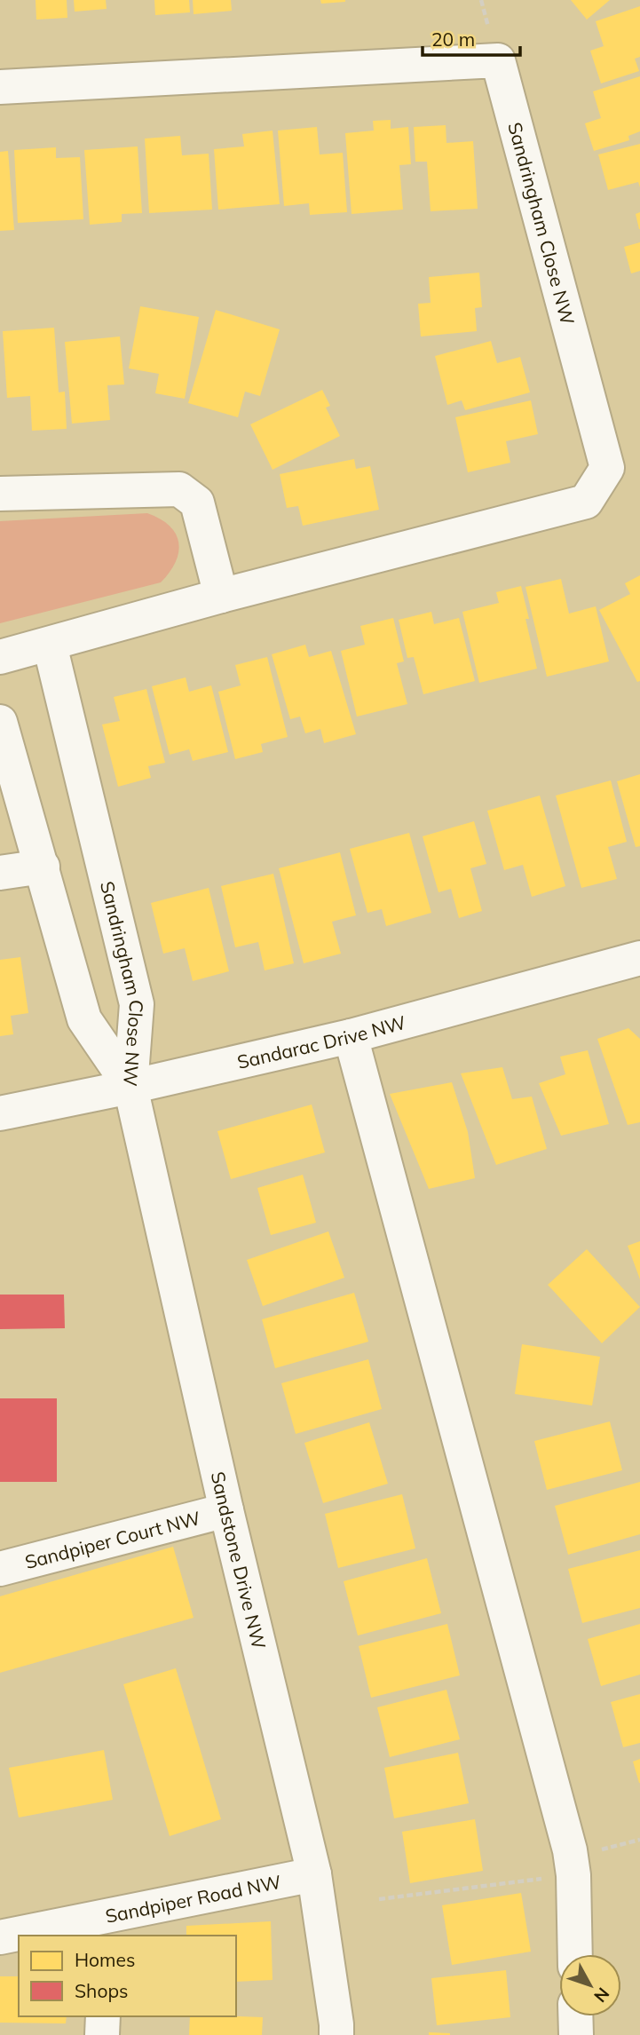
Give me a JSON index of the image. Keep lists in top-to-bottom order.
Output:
{
  "streets": {
    "street": [
      "Sandringham Close NW",
      "Sandarac Drive NW",
      "Sandpiper Court NW",
      "Sandstone Drive NW",
      "Sandpiper Road NW"
    ]
  },
  "crossings": [
    ["Sandringham Close NW", "Sandarac Drive NW"],
    ["Sandringham Close NW", "Sandstone Drive NW"],
    ["Sandarac Drive NW", "Sandstone Drive NW"],
    ["Sandpiper Court NW", "Sandstone Drive NW"],
    ["Sandstone Drive NW", "Sandpiper Road NW"]
  ],
  "legend": ["Homes", "Shops"],
  "scale_bar": "20 m",
  "north": "bottom right"
}
